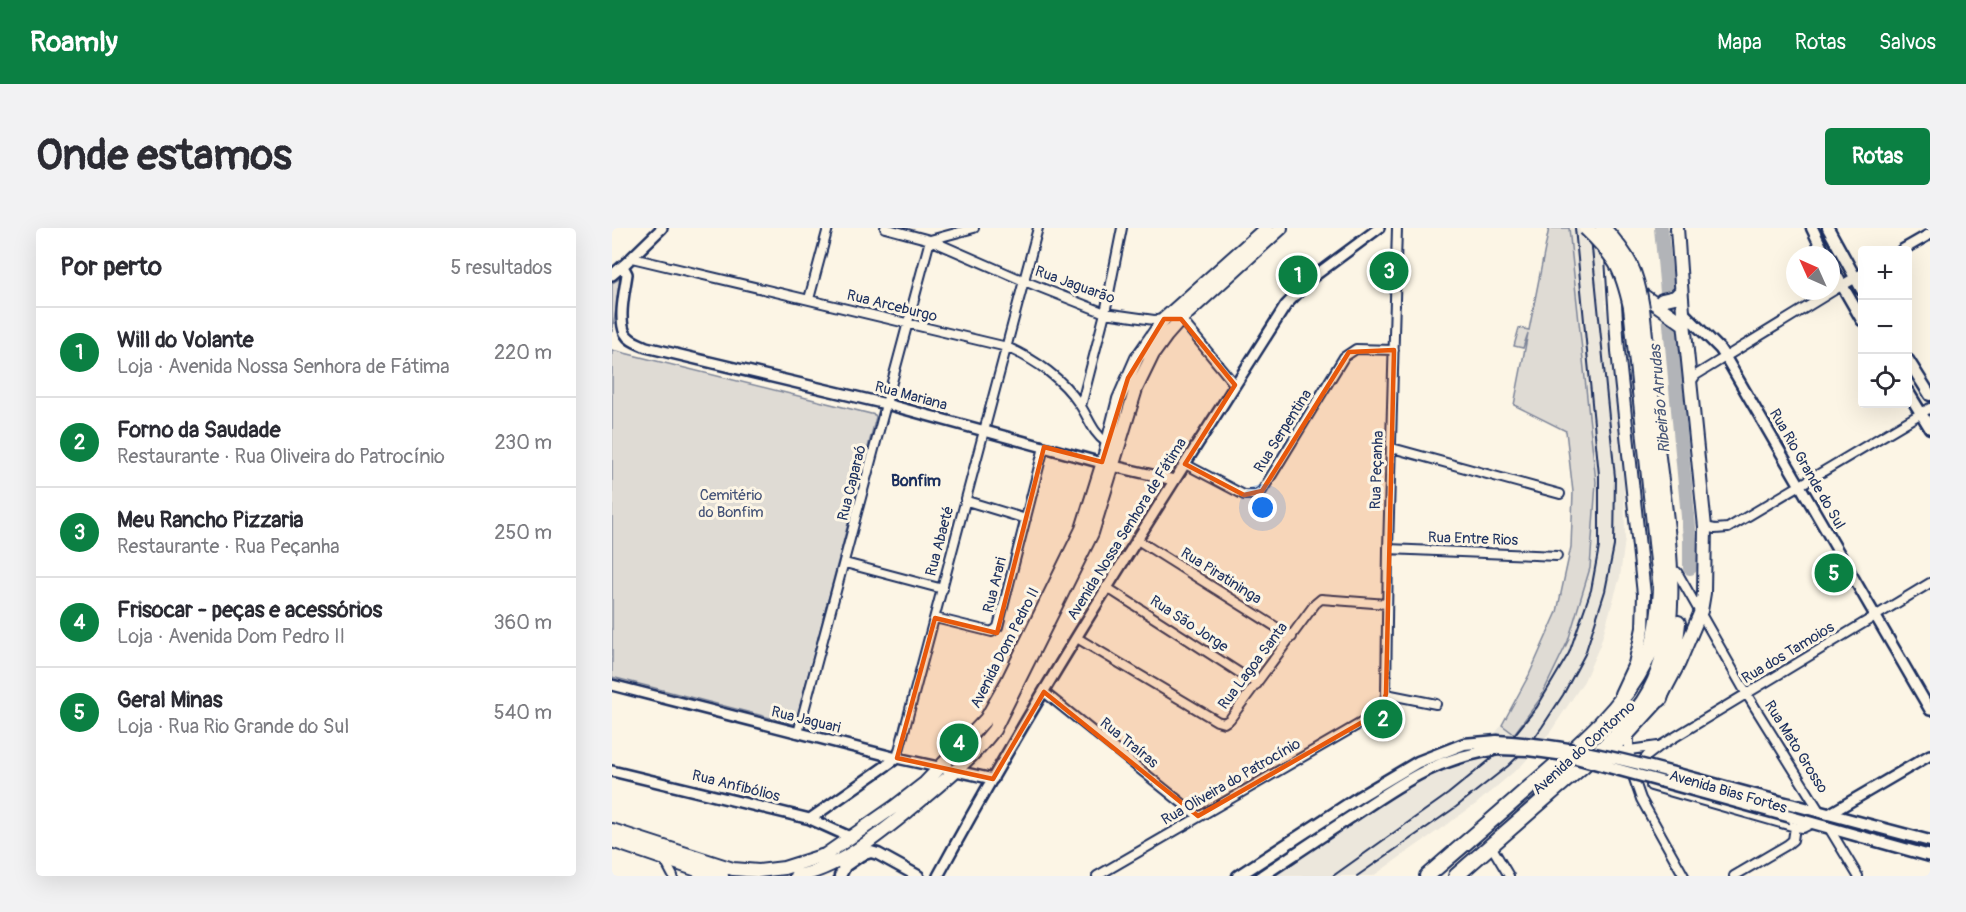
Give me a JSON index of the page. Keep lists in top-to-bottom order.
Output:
{
  "streets": {
    "highway": ["Avenida do Contorno"],
    "main road": ["Avenida Dom Pedro II", "Avenida Bias Fortes"],
    "street": [
      "Rua Jaguarão",
      "Rua Arceburgo",
      "Rua Mariana",
      "Rua Serpentina",
      "Rua Rio Grande do Sul",
      "Rua Peçanha",
      "Rua Caparaó",
      "Avenida Nossa Senhora de Fátima",
      "Rua Entre Rios",
      "Rua Abaeté",
      "Rua Piratininga",
      "Rua Arari",
      "Rua São Jorge",
      "Rua dos Tamoios",
      "Rua Lagoa Santa",
      "Rua Jaguari",
      "Rua Traíras",
      "Rua Mato Grosso",
      "Rua Oliveira do Patrocínio",
      "Rua Anfibólios"
    ]
  },
  "crossings": [
    ["Rua Jaguarão", "Rua Caparaó"],
    ["Rua Jaguarão", "Rua Abaeté"],
    ["Rua Jaguarão", "Avenida Dom Pedro II"],
    ["Rua Arceburgo", "Rua Caparaó"],
    ["Rua Arceburgo", "Rua Abaeté"],
    ["Rua Arceburgo", "Avenida Dom Pedro II"],
    ["Rua Mariana", "Rua Caparaó"],
    ["Rua Mariana", "Avenida Nossa Senhora de Fátima"],
    ["Rua Mariana", "Rua Abaeté"],
    ["Rua Mariana", "Rua Arari"],
    ["Rua Mariana", "Avenida Dom Pedro II"],
    ["Rua Serpentina", "Rua Peçanha"],
    ["Rua Serpentina", "Avenida Nossa Senhora de Fátima"],
    ["Rua Rio Grande do Sul", "Rua dos Tamoios"],
    ["Rua Rio Grande do Sul", "Avenida do Contorno"],
    ["Rua Peçanha", "Rua Entre Rios"],
    ["Rua Peçanha", "Rua Lagoa Santa"],
    ["Rua Peçanha", "Rua Oliveira do Patrocínio"],
    ["Rua Caparaó", "Rua Jaguari"],
    ["Avenida Nossa Senhora de Fátima", "Rua Piratininga"],
    ["Avenida Nossa Senhora de Fátima", "Rua São Jorge"],
    ["Avenida Nossa Senhora de Fátima", "Rua Lagoa Santa"],
    ["Avenida Nossa Senhora de Fátima", "Rua Jaguari"],
    ["Avenida Nossa Senhora de Fátima", "Rua Traíras"],
    ["Rua Abaeté", "Rua Arari"],
    ["Rua Abaeté", "Rua Jaguari"],
    ["Rua Piratininga", "Rua Lagoa Santa"],
    ["Rua São Jorge", "Rua Lagoa Santa"],
    ["Avenida Dom Pedro II", "Rua Jaguari"],
    ["Avenida Dom Pedro II", "Rua Anfibólios"],
    ["Rua dos Tamoios", "Rua Mato Grosso"],
    ["Rua dos Tamoios", "Avenida do Contorno"],
    ["Rua Traíras", "Rua Oliveira do Patrocínio"],
    ["Rua Mato Grosso", "Avenida do Contorno"],
    ["Rua Mato Grosso", "Avenida Bias Fortes"]
  ],
  "districts": ["Bonfim"],
  "water": ["Ribeirão Arrudas"],
  "parks": ["Cemitério do Bonfim"],
  "north": "top left",
  "page": {
    "header": "Roamly",
    "nav": ["Mapa", "Rotas", "Salvos"],
    "buttons": "Rotas",
    "title": "Onde estamos",
    "heading": ["Por perto", "5 resultados"],
    "map_buttons": ["+", "−"],
    "pins": [
      "3",
      "1",
      "5",
      "2",
      "4"
    ],
    "list": [
      {
        "mark": "1",
        "name": "Will do Volante",
        "note": "Loja · Avenida Nossa Senhora de Fátima",
        "value": "220 m"
      },
      {
        "mark": "2",
        "name": "Forno da Saudade",
        "note": "Restaurante · Rua Oliveira do Patrocínio",
        "value": "230 m"
      },
      {
        "mark": "3",
        "name": "Meu Rancho Pizzaria",
        "note": "Restaurante · Rua Peçanha",
        "value": "250 m"
      },
      {
        "mark": "4",
        "name": "Frisocar - peças e acessórios",
        "note": "Loja · Avenida Dom Pedro II",
        "value": "360 m"
      },
      {
        "mark": "5",
        "name": "Geral Minas",
        "note": "Loja · Rua Rio Grande do Sul",
        "value": "540 m"
      }
    ]
  }
}
